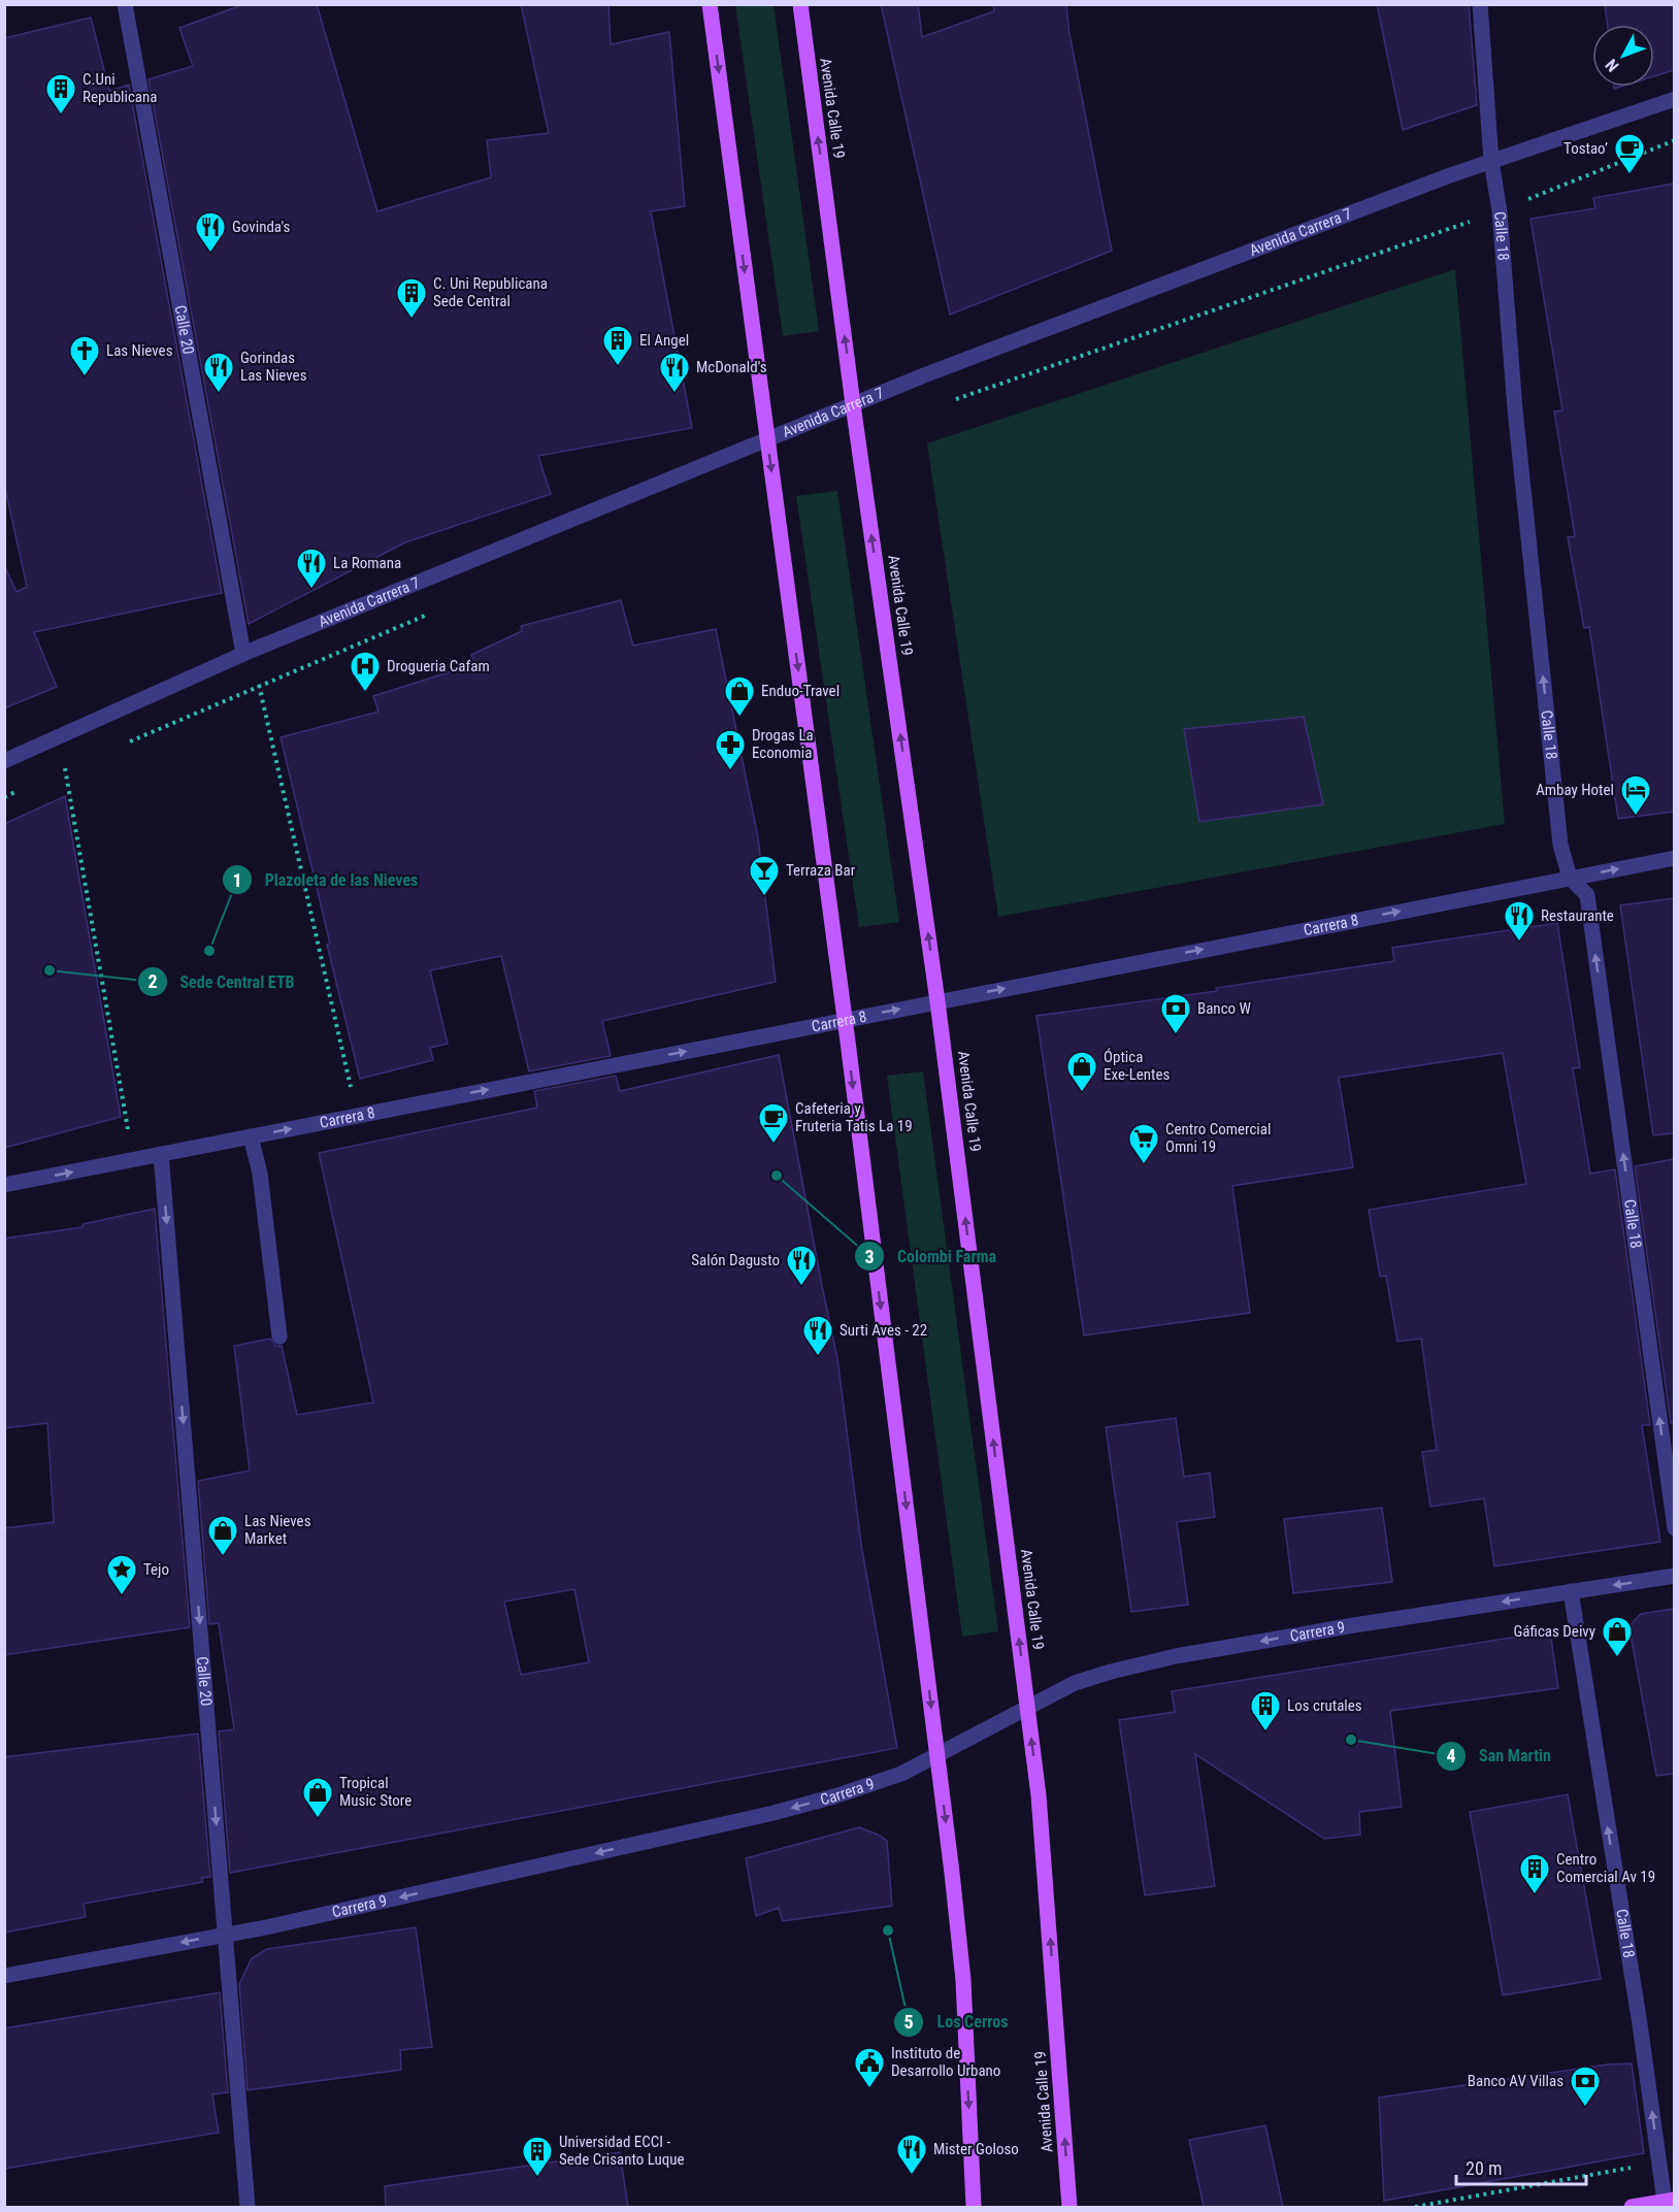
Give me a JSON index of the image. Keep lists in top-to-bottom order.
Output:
{
  "streets": {
    "main road": ["Avenida Calle 19"],
    "street": [
      "Avenida Carrera 7",
      "Calle 18",
      "Calle 20",
      "Carrera 8",
      "Carrera 9"
    ]
  },
  "crossings": [
    ["Avenida Calle 19", "Avenida Carrera 7"],
    ["Avenida Calle 19", "Carrera 8"],
    ["Avenida Calle 19", "Carrera 9"],
    ["Avenida Carrera 7", "Calle 18"],
    ["Avenida Carrera 7", "Calle 20"],
    ["Calle 18", "Carrera 8"],
    ["Calle 18", "Carrera 9"],
    ["Calle 20", "Carrera 8"],
    ["Calle 20", "Carrera 9"]
  ],
  "one_way": [
    "Calle 18",
    "Calle 20",
    "Carrera 8",
    "Carrera 9"
  ],
  "places": {
    "building": [
      "C.Uni Republicana",
      "C. Uni Republicana Sede Central",
      "El Angel",
      "Los crutales",
      "Centro Comercial Av 19",
      "Universidad ECCI - Sede Crisanto Luque"
    ],
    "cafe": ["Tostao’", "Cafeteria y Fruteria Tatis La 19"],
    "restaurant": [
      "Govinda's",
      "Gorindas Las Nieves",
      "McDonald's",
      "La Romana",
      "Restaurante",
      "Salón Dagusto",
      "Surti Aves - 22",
      "Mister Goloso"
    ],
    "church": ["Las Nieves"],
    "hospital": ["Drogueria Cafam"],
    "shop": [
      "Enduo-Travel",
      "Óptica Exe-Lentes",
      "Las Nieves Market",
      "Gáficas Deivy",
      "Tropical Music Store"
    ],
    "pharmacy": ["Drogas La Economia"],
    "hotel": ["Ambay Hotel"],
    "bar": ["Terraza Bar"],
    "other": [
      "Plazoleta de las Nieves",
      "Sede Central ETB",
      "Colombi Farma",
      "San Martin",
      "Los Cerros"
    ],
    "bank": ["Banco W", "Banco AV Villas"],
    "supermarket": ["Centro Comercial Omni 19"],
    "place": ["Tejo"],
    "public building": ["Instituto de Desarrollo Urbano"]
  },
  "scale_bar": "20 m",
  "north": "bottom left"
}
